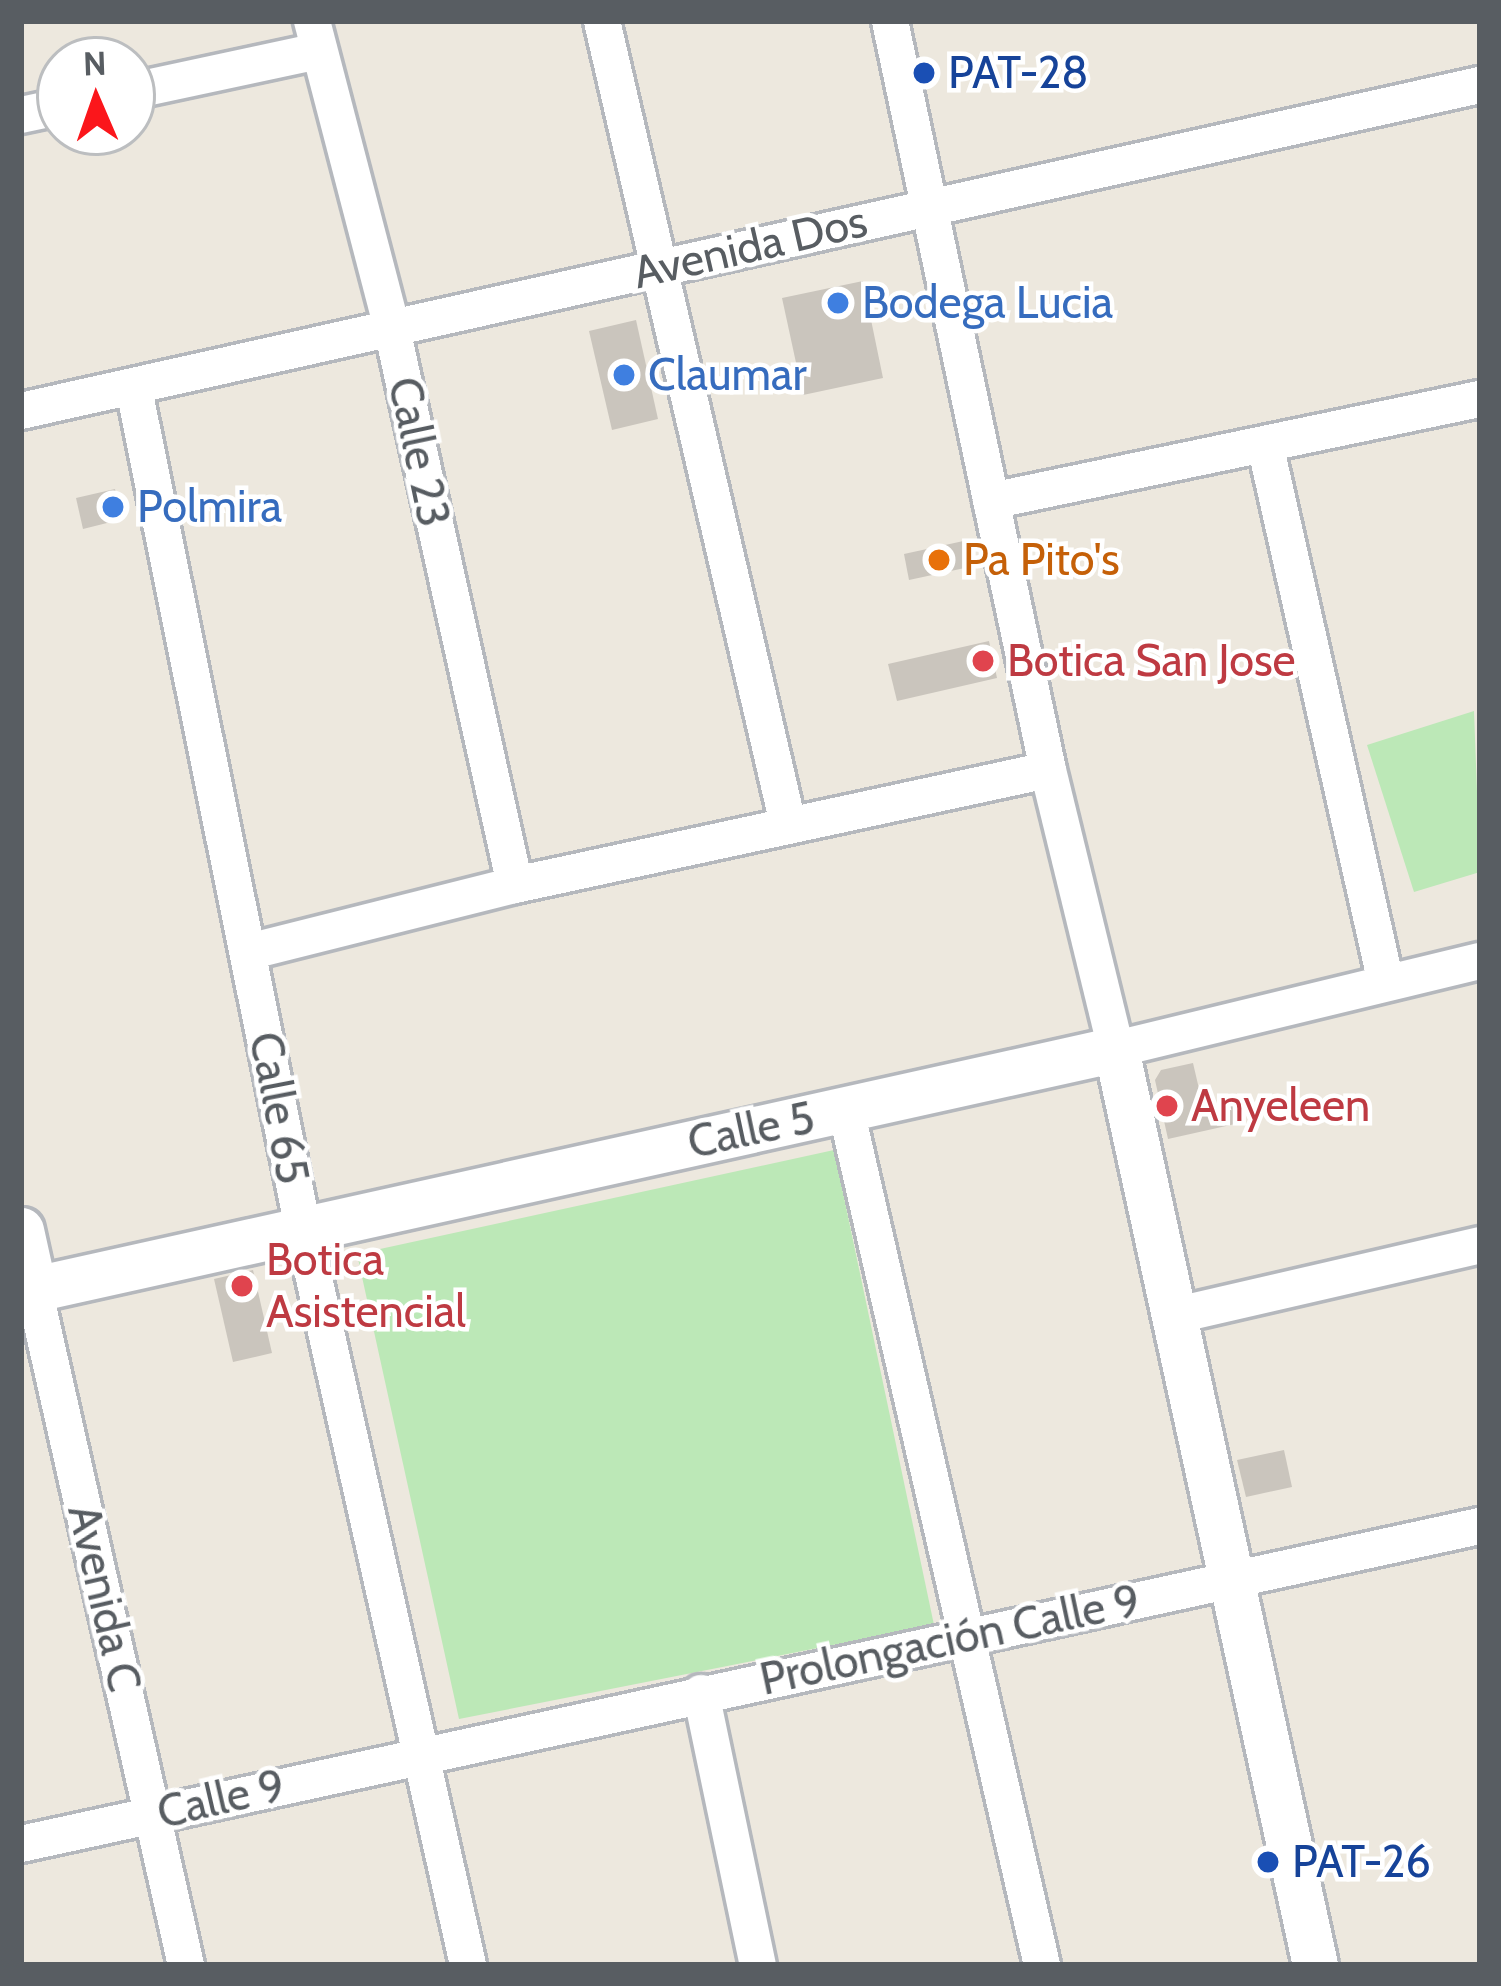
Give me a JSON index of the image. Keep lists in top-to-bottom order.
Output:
{
  "streets": {
    "street": [
      "Avenida Dos",
      "Calle 23",
      "Calle 65",
      "Calle 5",
      "Avenida C",
      "Prolongación Calle 9",
      "Calle 9"
    ]
  },
  "crossings": [
    ["Avenida Dos", "Calle 23"],
    ["Avenida Dos", "Calle 65"],
    ["Calle 65", "Calle 5"],
    ["Calle 65", "Prolongación Calle 9"],
    ["Calle 65", "Calle 9"],
    ["Calle 5", "Avenida C"],
    ["Avenida C", "Calle 9"],
    ["Prolongación Calle 9", "Calle 9"]
  ],
  "places": [
    "PAT-28",
    "Bodega Lucia",
    "Claumar",
    "Polmira",
    "Pa Pito's",
    "Botica San Jose",
    "Anyeleen",
    "Botica Asistencial",
    "PAT-26"
  ],
  "north": "top"
}
